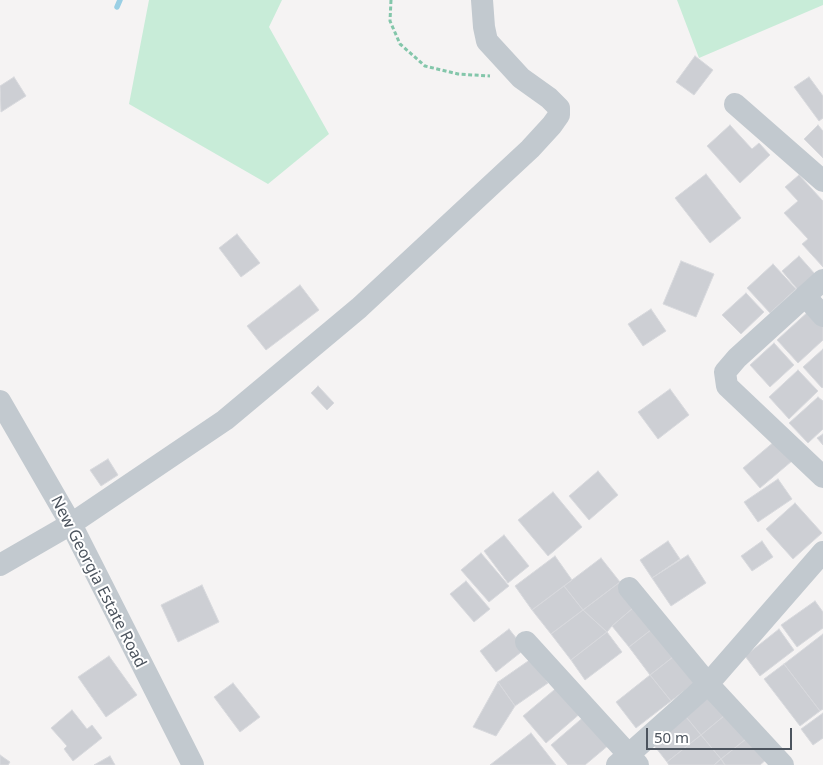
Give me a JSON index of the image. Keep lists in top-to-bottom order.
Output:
{
  "streets": {
    "street": ["New Georgia Estate Road"]
  },
  "scale_bar": "50 m"
}
